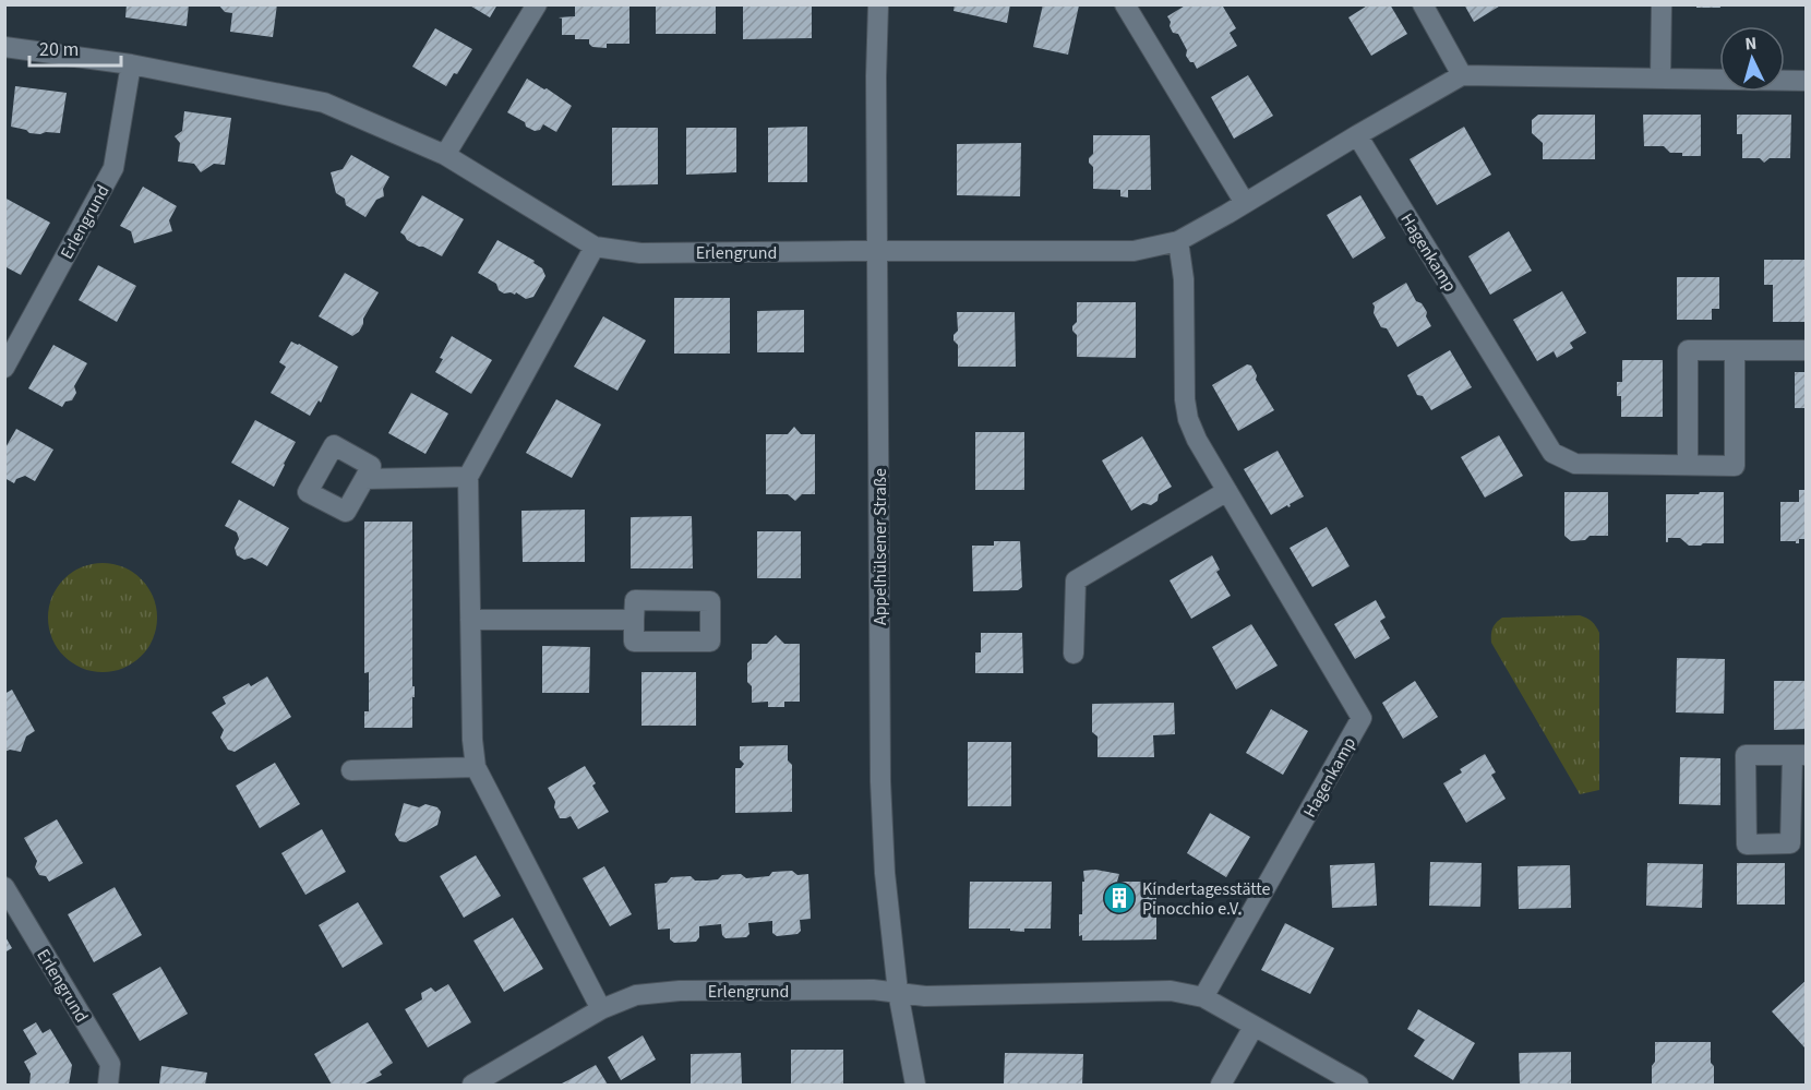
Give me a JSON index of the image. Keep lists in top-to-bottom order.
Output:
{
  "streets": {
    "street": ["Erlengrund", "Hagenkamp", "Appelhülsener Straße"]
  },
  "crossings": [
    ["Erlengrund", "Appelhülsener Straße"]
  ],
  "places": {
    "building": ["Kindertagesstätte Pinocchio e.V."]
  },
  "scale_bar": "20 m",
  "north": "top"
}
